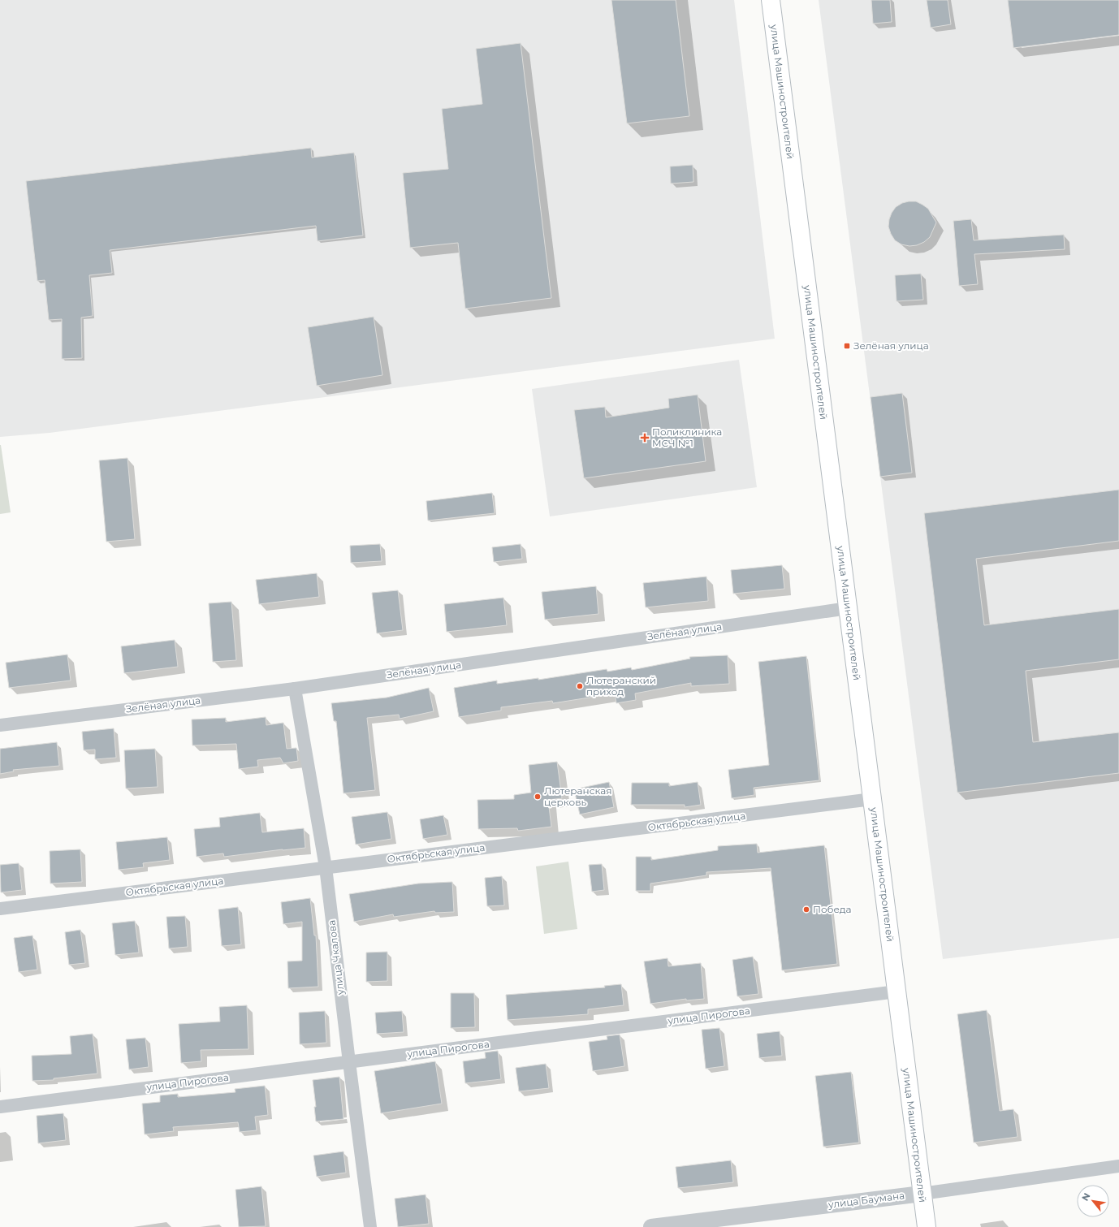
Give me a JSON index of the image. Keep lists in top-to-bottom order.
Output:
{
  "streets": {
    "main road": ["улица Машиностроителей"],
    "street": [
      "Зелёная улица",
      "Октябрьская улица",
      "улица Чкалова",
      "улица Пирогова",
      "улица Баумана"
    ]
  },
  "crossings": [
    ["улица Машиностроителей", "Зелёная улица"],
    ["улица Машиностроителей", "Октябрьская улица"],
    ["улица Машиностроителей", "улица Пирогова"],
    ["улица Машиностроителей", "улица Баумана"],
    ["Зелёная улица", "улица Чкалова"],
    ["Октябрьская улица", "улица Чкалова"],
    ["улица Чкалова", "улица Пирогова"]
  ],
  "places": {
    "transit": ["Зелёная улица"],
    "health": ["Поликлиника МСЧ №1"],
    "other": ["Лютеранский приход", "Лютеранская церковь", "Победа"]
  },
  "north": "top left"
}
